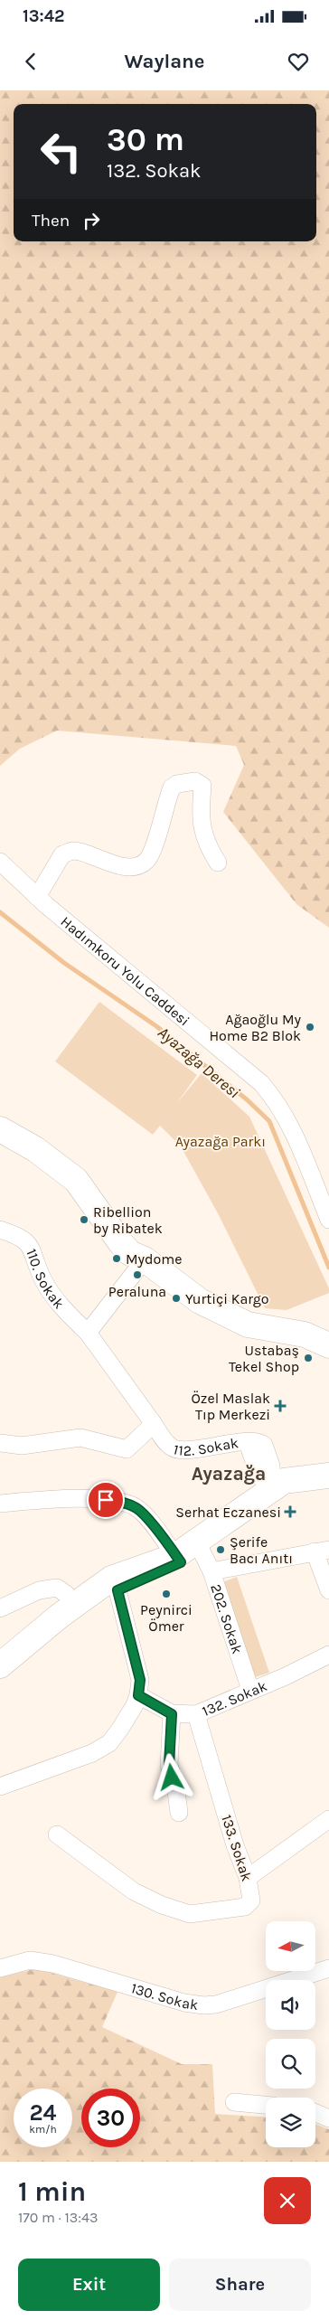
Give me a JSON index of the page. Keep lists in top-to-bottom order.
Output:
{
  "streets": {
    "street": [
      "Hadımkoru Yolu Caddesi",
      "110. Sokak",
      "112. Sokak",
      "202. Sokak",
      "132. Sokak",
      "133. Sokak",
      "130. Sokak"
    ]
  },
  "crossings": [
    ["110. Sokak", "112. Sokak"],
    ["202. Sokak", "132. Sokak"],
    ["132. Sokak", "133. Sokak"]
  ],
  "districts": ["Ayazağa"],
  "water": ["Ayazağa Deresi"],
  "parks": ["Ayazağa Parkı"],
  "places": {
    "other": [
      "Ağaoğlu My Home B2 Blok",
      "Ribellion by Ribatek",
      "Mydome",
      "Peraluna",
      "Yurtiçi Kargo",
      "Ustabaş Tekel Shop",
      "Şerife Bacı Anıtı",
      "Peynirci Ömer"
    ],
    "health": ["Özel Maslak Tıp Merkezi", "Serhat Eczanesi"]
  },
  "north": "left",
  "page": {
    "status": "13:42",
    "header": "Waylane",
    "turn": ["30 m", "132. Sokak"],
    "then": "Then",
    "speed": "24 km/h",
    "limit": "30",
    "heading": ["1 min", "170 m · 13:43"],
    "buttons": ["Exit", "Share"]
  }
}
